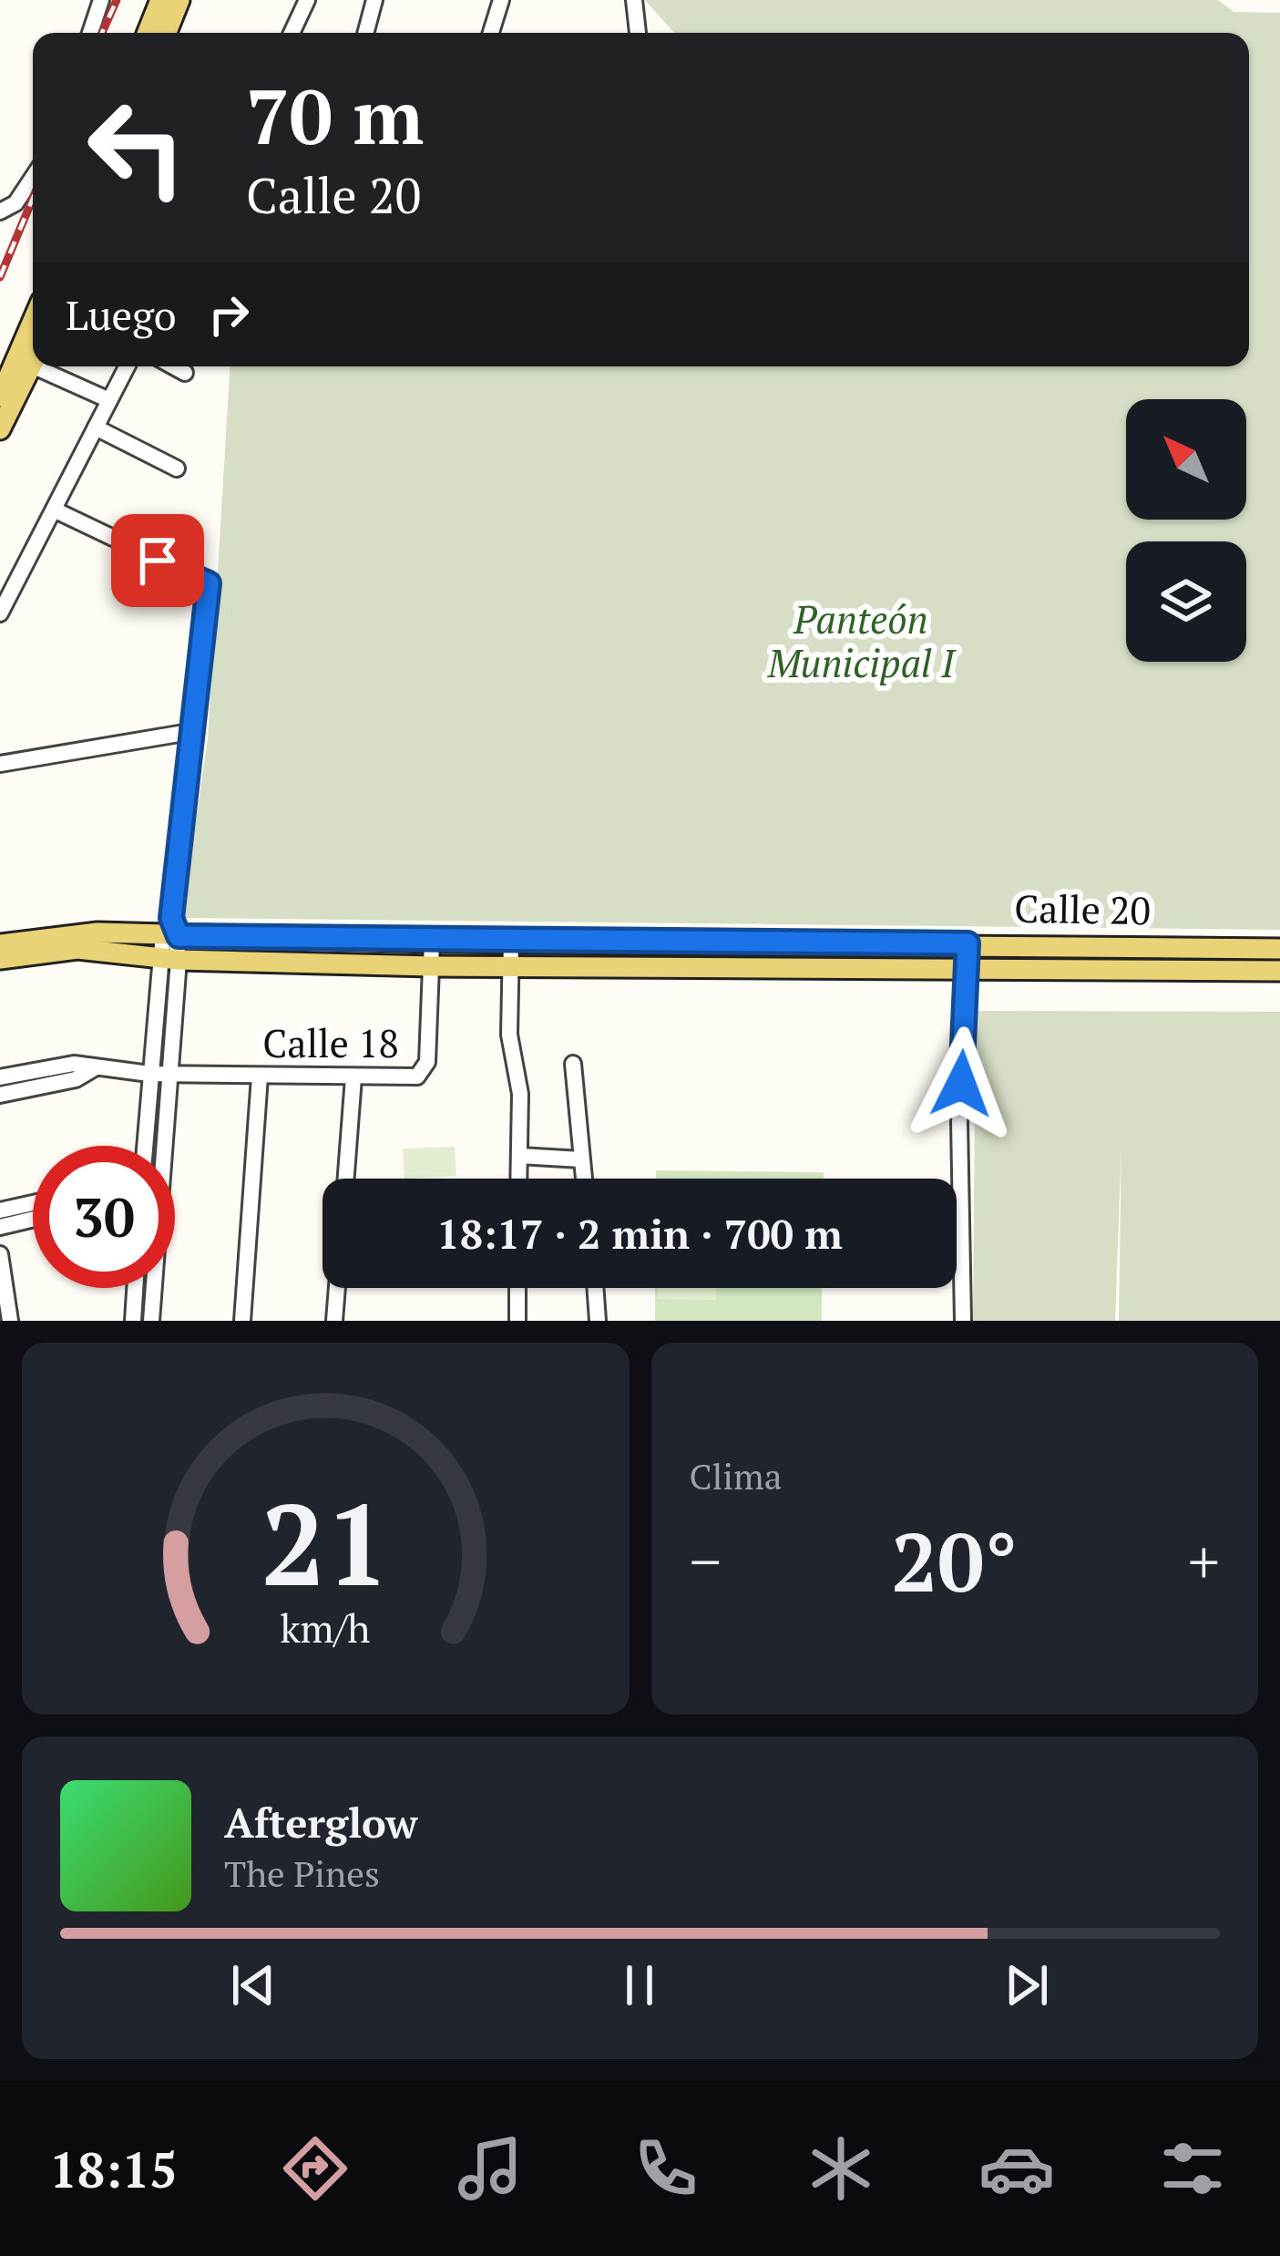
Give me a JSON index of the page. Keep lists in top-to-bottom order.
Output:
{
  "streets": {
    "main road": ["Calle 20"],
    "street": ["Calle 18"]
  },
  "crossings": [
    ["Calle 20", "Calle 18"]
  ],
  "parks": ["Panteón Municipal I"],
  "north": "top left",
  "page": {
    "turn": ["70 m", "Calle 20"],
    "then": "Luego",
    "limit": "30",
    "trip": "18:17 · 2 min · 700 m",
    "tile": "Clima",
    "heat": ["−", "20°", "+"],
    "song": ["Afterglow", "The Pines"],
    "tabs": "18:15",
    "gauge": ["21", "km/h"]
  }
}
